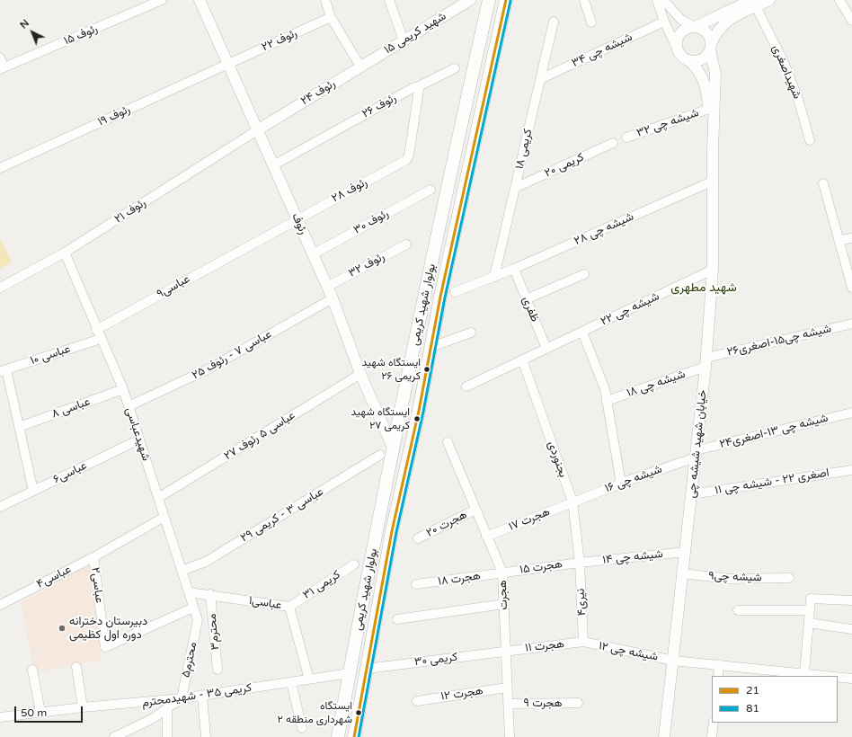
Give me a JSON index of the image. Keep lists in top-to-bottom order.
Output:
{
  "streets": {
    "main road": ["بولوار شهید کریمی"],
    "street": [
      "شهید کریمی ۱۵",
      "رئوف ۱۵",
      "رئوف ۲۲",
      "شیشه چی ۳۴",
      "شهیداصغری",
      "رئوف ۲۴",
      "رئوف ۲۶",
      "رئوف ۱۹",
      "شیشه چی ۳۲",
      "کریمی ۱۸",
      "کریمی ۲۰",
      "رئوف ۲۸",
      "رئوف ۲۱",
      "رئوف ۳۰",
      "رئوف",
      "شیشه چی ۲۸",
      "رئوف ۳۲",
      "عباسی۹",
      "ظفری",
      "شیشه چی ۲۲",
      "شیشه چی۱۵-اصغری۲۶",
      "عباسی ۱۰",
      "عباسی ۷ - رئوف ۲۵",
      "شیشه چی ۱۸",
      "عباسی ۸",
      "شیشه چی ۱۳-اصغری۲۴",
      "شهیدعباسی",
      "عباسی ۵ رئوف ۲۷",
      "خیابان شهید شیشه چی",
      "بجنوردی",
      "عباسی۶",
      "شیشه چی ۱۶",
      "اصغری ۲۲ - شیشه چی ۱۱",
      "عباسی ۳ - کریمی ۲۹",
      "هجرت ۱۷",
      "هجرت ۲۰",
      "شیشه چی ۱۴",
      "هجرت ۱۵",
      "عباسی۴",
      "شیشه چی۹",
      "هجرت ۱۸",
      "عباسی۲",
      "کریمی ۳۱",
      "هجرت",
      "نیری۴",
      "عباسی۱",
      "محترم۳",
      "هجرت ۱۱",
      "شیشه چی ۱۲",
      "محترم۵",
      "کریمی ۳۰",
      "هجرت ۱۲",
      "کریمی ۳۵ - شهیدمحترم",
      "هجرت ۹"
    ]
  },
  "crossings": [
    ["شهید کریمی ۱۵", "رئوف ۲۴"],
    ["رئوف ۲۲", "رئوف ۱۹"],
    ["رئوف ۲۲", "رئوف"],
    ["شیشه چی ۳۴", "کریمی ۱۸"],
    ["رئوف ۲۴", "رئوف ۲۱"],
    ["رئوف ۲۴", "رئوف"],
    ["رئوف ۲۶", "رئوف ۲۸"],
    ["رئوف ۲۶", "رئوف"],
    ["رئوف ۱۹", "رئوف"],
    ["شیشه چی ۳۲", "خیابان شهید شیشه چی"],
    ["کریمی ۱۸", "کریمی ۲۰"],
    ["کریمی ۱۸", "شیشه چی ۲۸"],
    ["رئوف ۲۸", "رئوف"],
    ["رئوف ۲۸", "عباسی۹"],
    ["رئوف ۲۱", "رئوف"],
    ["رئوف ۲۱", "شهیدعباسی"],
    ["رئوف ۳۰", "رئوف"],
    ["رئوف", "رئوف ۳۲"],
    ["رئوف", "بولوار شهید کریمی"],
    ["رئوف", "عباسی ۷ - رئوف ۲۵"],
    ["رئوف", "عباسی ۵ رئوف ۲۷"],
    ["شیشه چی ۲۸", "ظفری"],
    ["شیشه چی ۲۸", "خیابان شهید شیشه چی"],
    ["عباسی۹", "شهیدعباسی"],
    ["بولوار شهید کریمی", "کریمی ۳۰"],
    ["بولوار شهید کریمی", "کریمی ۳۵ - شهیدمحترم"],
    ["ظفری", "شیشه چی ۲۲"],
    ["شیشه چی ۲۲", "خیابان شهید شیشه چی"],
    ["شیشه چی ۲۲", "بجنوردی"],
    ["شیشه چی۱۵-اصغری۲۶", "شیشه چی ۱۸"],
    ["شیشه چی۱۵-اصغری۲۶", "خیابان شهید شیشه چی"],
    ["عباسی ۱۰", "شهیدعباسی"],
    ["عباسی ۷ - رئوف ۲۵", "شهیدعباسی"],
    ["شیشه چی ۱۸", "خیابان شهید شیشه چی"],
    ["عباسی ۸", "شهیدعباسی"],
    ["شیشه چی ۱۳-اصغری۲۴", "خیابان شهید شیشه چی"],
    ["شیشه چی ۱۳-اصغری۲۴", "شیشه چی ۱۶"],
    ["شهیدعباسی", "عباسی ۵ رئوف ۲۷"],
    ["شهیدعباسی", "عباسی۶"],
    ["شهیدعباسی", "عباسی ۳ - کریمی ۲۹"],
    ["شهیدعباسی", "عباسی۴"],
    ["شهیدعباسی", "عباسی۲"],
    ["شهیدعباسی", "عباسی۱"],
    ["شهیدعباسی", "محترم۵"],
    ["خیابان شهید شیشه چی", "شیشه چی ۱۶"],
    ["خیابان شهید شیشه چی", "اصغری ۲۲ - شیشه چی ۱۱"],
    ["خیابان شهید شیشه چی", "شیشه چی ۱۴"],
    ["خیابان شهید شیشه چی", "شیشه چی۹"],
    ["خیابان شهید شیشه چی", "شیشه چی ۱۲"],
    ["بجنوردی", "شیشه چی ۱۶"],
    ["بجنوردی", "هجرت ۱۷"],
    ["بجنوردی", "شیشه چی ۱۴"],
    ["بجنوردی", "هجرت ۱۵"],
    ["بجنوردی", "نیری۴"],
    ["شیشه چی ۱۶", "هجرت ۱۷"],
    ["هجرت ۱۷", "هجرت"],
    ["هجرت ۲۰", "هجرت"],
    ["شیشه چی ۱۴", "هجرت ۱۵"],
    ["شیشه چی ۱۴", "نیری۴"],
    ["هجرت ۱۵", "هجرت ۱۸"],
    ["هجرت ۱۵", "هجرت"],
    ["هجرت ۱۵", "نیری۴"],
    ["عباسی۴", "عباسی۲"],
    ["هجرت ۱۸", "هجرت"],
    ["کریمی ۳۱", "عباسی۱"],
    ["هجرت", "هجرت ۱۱"],
    ["هجرت", "کریمی ۳۰"],
    ["هجرت", "هجرت ۱۲"],
    ["هجرت", "هجرت ۹"],
    ["نیری۴", "هجرت ۱۱"],
    ["نیری۴", "شیشه چی ۱۲"],
    ["عباسی۱", "محترم۳"],
    ["عباسی۱", "کریمی ۳۵ - شهیدمحترم"],
    ["هجرت ۱۱", "شیشه چی ۱۲"],
    ["هجرت ۱۱", "کریمی ۳۰"],
    ["محترم۵", "کریمی ۳۵ - شهیدمحترم"]
  ],
  "districts": ["شهید مطهری"],
  "places": [
    "ایستگاه شهید کریمی ۲۶",
    "ایستگاه شهید کریمی ۲۷",
    "دبیرستان دخترانه دوره اول کظیمی",
    "ایستگاه شهرداری منطقه ۲"
  ],
  "lines": ["transit line 21", "transit line 81"],
  "legend": ["21", "81"],
  "scale_bar": "50 m",
  "north": "top left"
}
